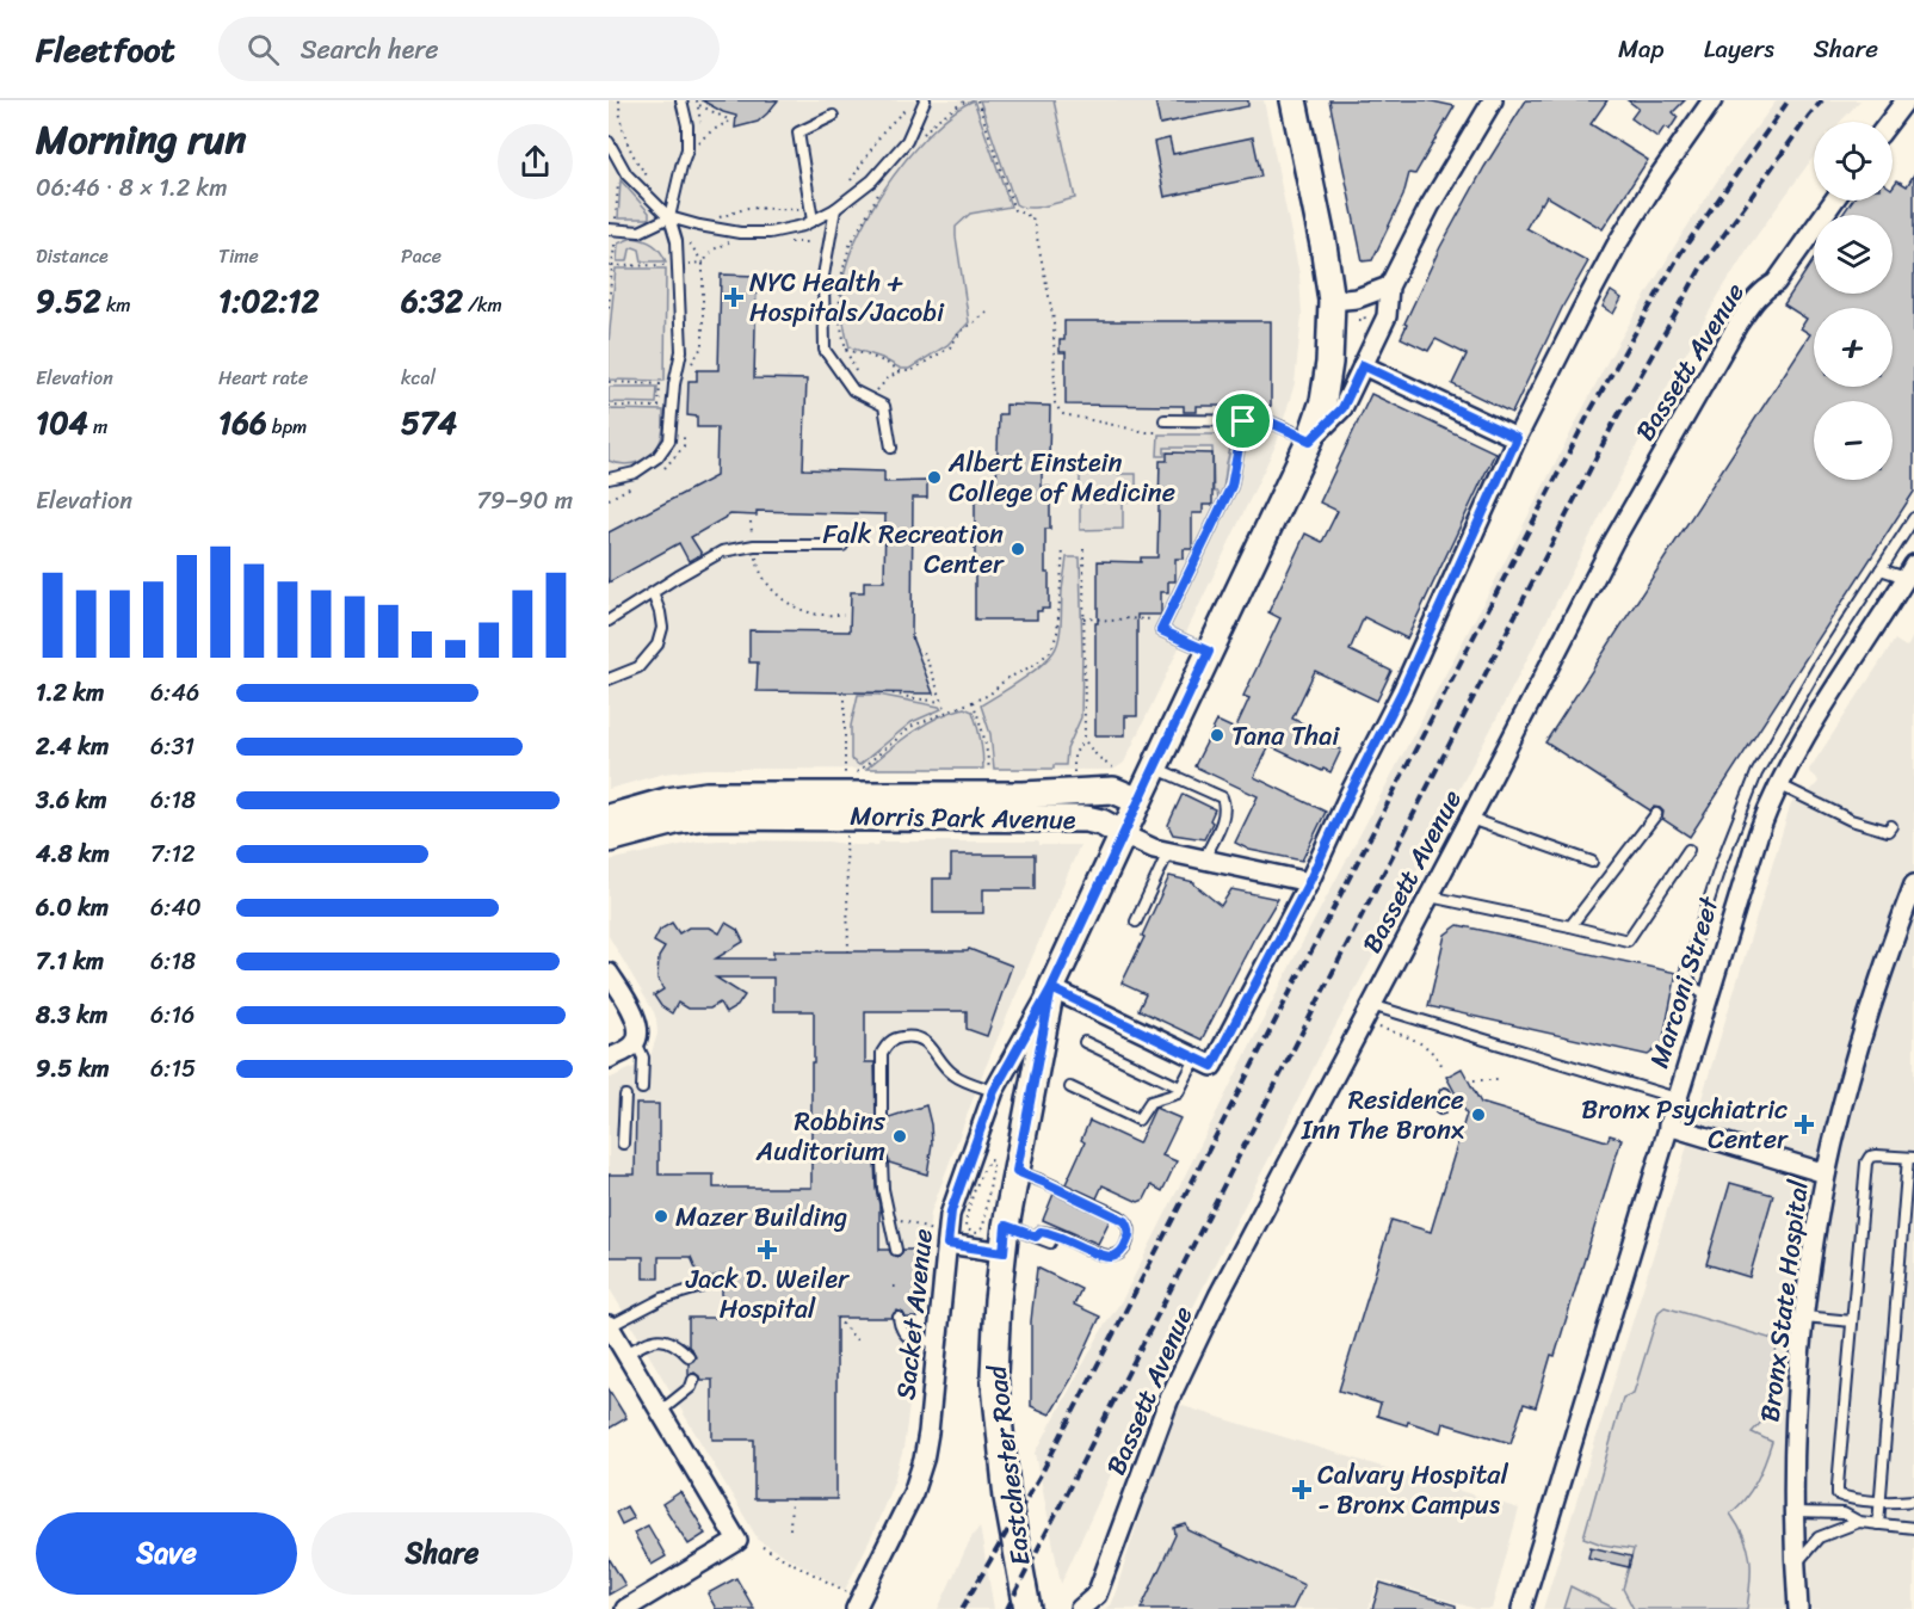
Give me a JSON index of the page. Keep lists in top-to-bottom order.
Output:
{
  "streets": {
    "main road": ["Morris Park Avenue", "Eastchester Road"],
    "street": [
      "Bassett Avenue",
      "Marconi Street",
      "Bronx State Hospital",
      "Sacket Avenue"
    ]
  },
  "crossings": [
    ["Morris Park Avenue", "Eastchester Road"],
    ["Sacket Avenue", "Eastchester Road"]
  ],
  "places": {
    "health": [
      "NYC Health + Hospitals/Jacobi",
      "Bronx Psychiatric Center",
      "Jack D. Weiler Hospital",
      "Calvary Hospital - Bronx Campus"
    ],
    "other": [
      "Albert Einstein College of Medicine",
      "Falk Recreation Center",
      "Tana Thai",
      "Residence Inn The Bronx",
      "Robbins Auditorium",
      "Mazer Building"
    ]
  },
  "page": {
    "header": "Fleetfoot",
    "search": "Search here",
    "nav": ["Map", "Layers", "Share"],
    "heading": ["Morning run", "06:46 · 8 × 1.2 km"],
    "map_buttons": ["+", "−"],
    "stats": [
      ["Distance", "9.52 km"],
      ["Time", "1:02:12"],
      ["Pace", "6:32 /km"],
      ["Elevation", "104 m"],
      ["Heart rate", "166 bpm"],
      ["kcal", "574"]
    ],
    "chart": ["Elevation", "79–90 m"],
    "list": [
      {
        "name": "1.2 km",
        "note": "6:46"
      },
      {
        "name": "2.4 km",
        "note": "6:31"
      },
      {
        "name": "3.6 km",
        "note": "6:18"
      },
      {
        "name": "4.8 km",
        "note": "7:12"
      },
      {
        "name": "6.0 km",
        "note": "6:40"
      },
      {
        "name": "7.1 km",
        "note": "6:18"
      },
      {
        "name": "8.3 km",
        "note": "6:16"
      },
      {
        "name": "9.5 km",
        "note": "6:15"
      }
    ],
    "buttons": ["Save", "Share"]
  }
}
